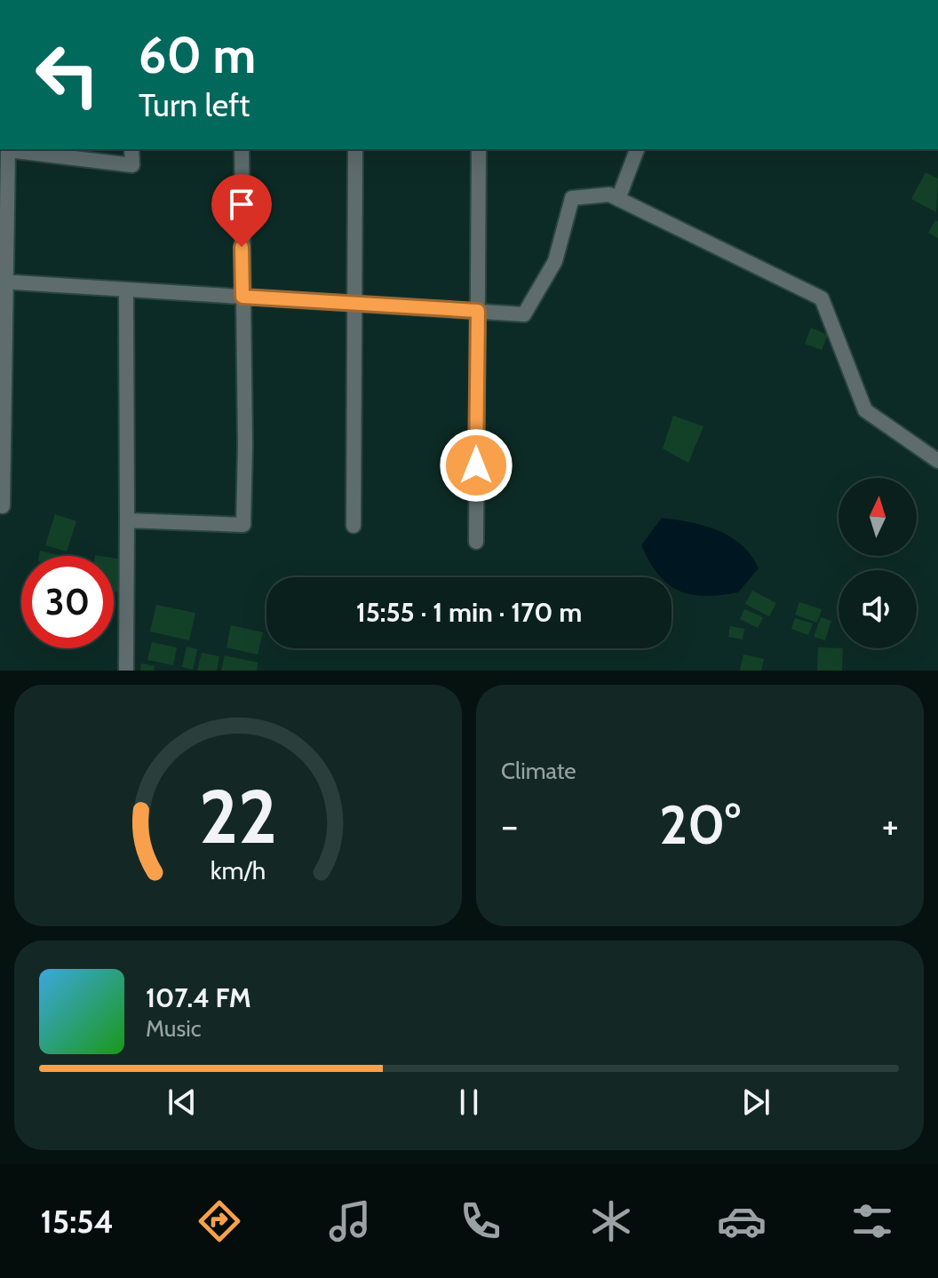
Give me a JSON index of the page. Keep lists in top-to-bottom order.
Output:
{
  "north": "top",
  "page": {
    "turn": ["60 m", "Turn left"],
    "limit": "30",
    "trip": "15:55 · 1 min · 170 m",
    "tile": "Climate",
    "heat": ["−", "20°", "+"],
    "song": ["107.4 FM", "Music"],
    "tabs": "15:54",
    "gauge": ["22", "km/h"]
  }
}
